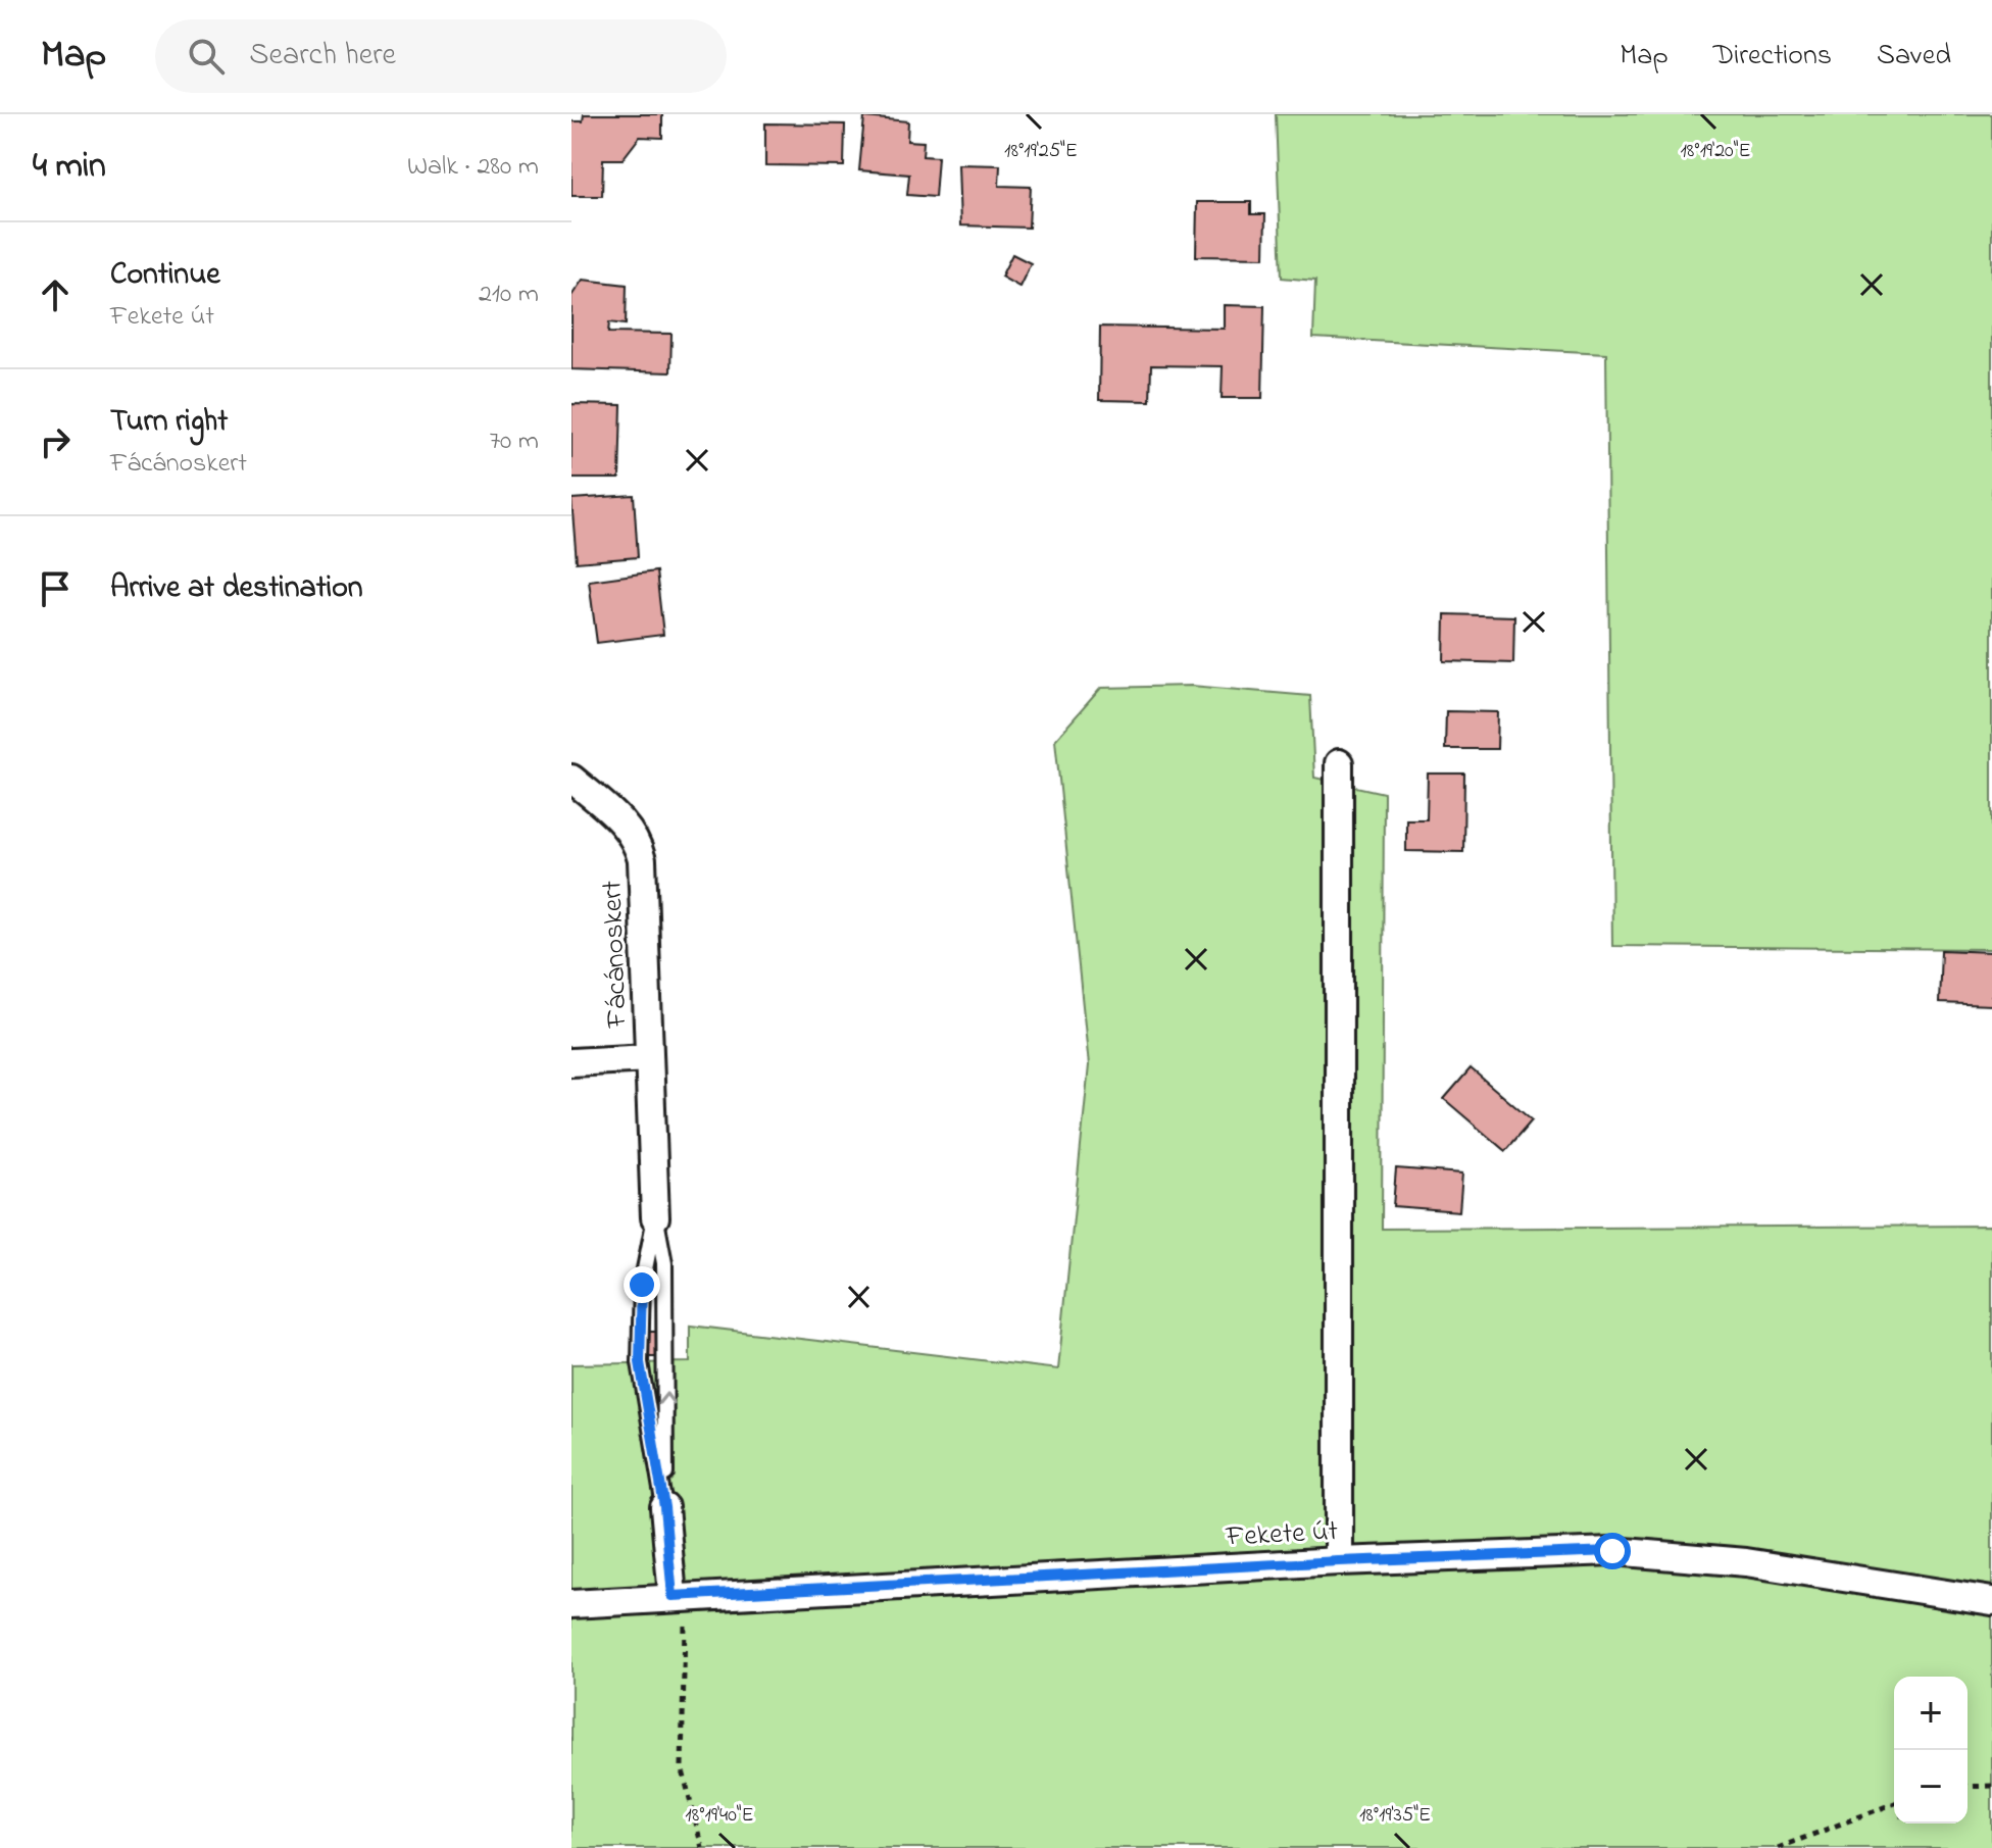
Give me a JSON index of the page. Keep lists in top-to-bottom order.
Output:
{
  "streets": {
    "street": ["Fácánoskert", "Fekete út"]
  },
  "crossings": [
    ["Fácánoskert", "Fekete út"]
  ],
  "page": {
    "header": "Map",
    "search": "Search here",
    "nav": ["Map", "Directions", "Saved"],
    "heading": ["4 min", "Walk · 280 m"],
    "list": [
      ["Continue", "Fekete út", "210 m"],
      ["Turn right", "Fácánoskert", "70 m"],
      "Arrive at destination"
    ],
    "map_buttons": ["+", "−"]
  },
  "coordinates": [
    "18°19'25\"E",
    "18°19'20\"E",
    "18°19'40\"E",
    "18°19'35\"E"
  ]
}
